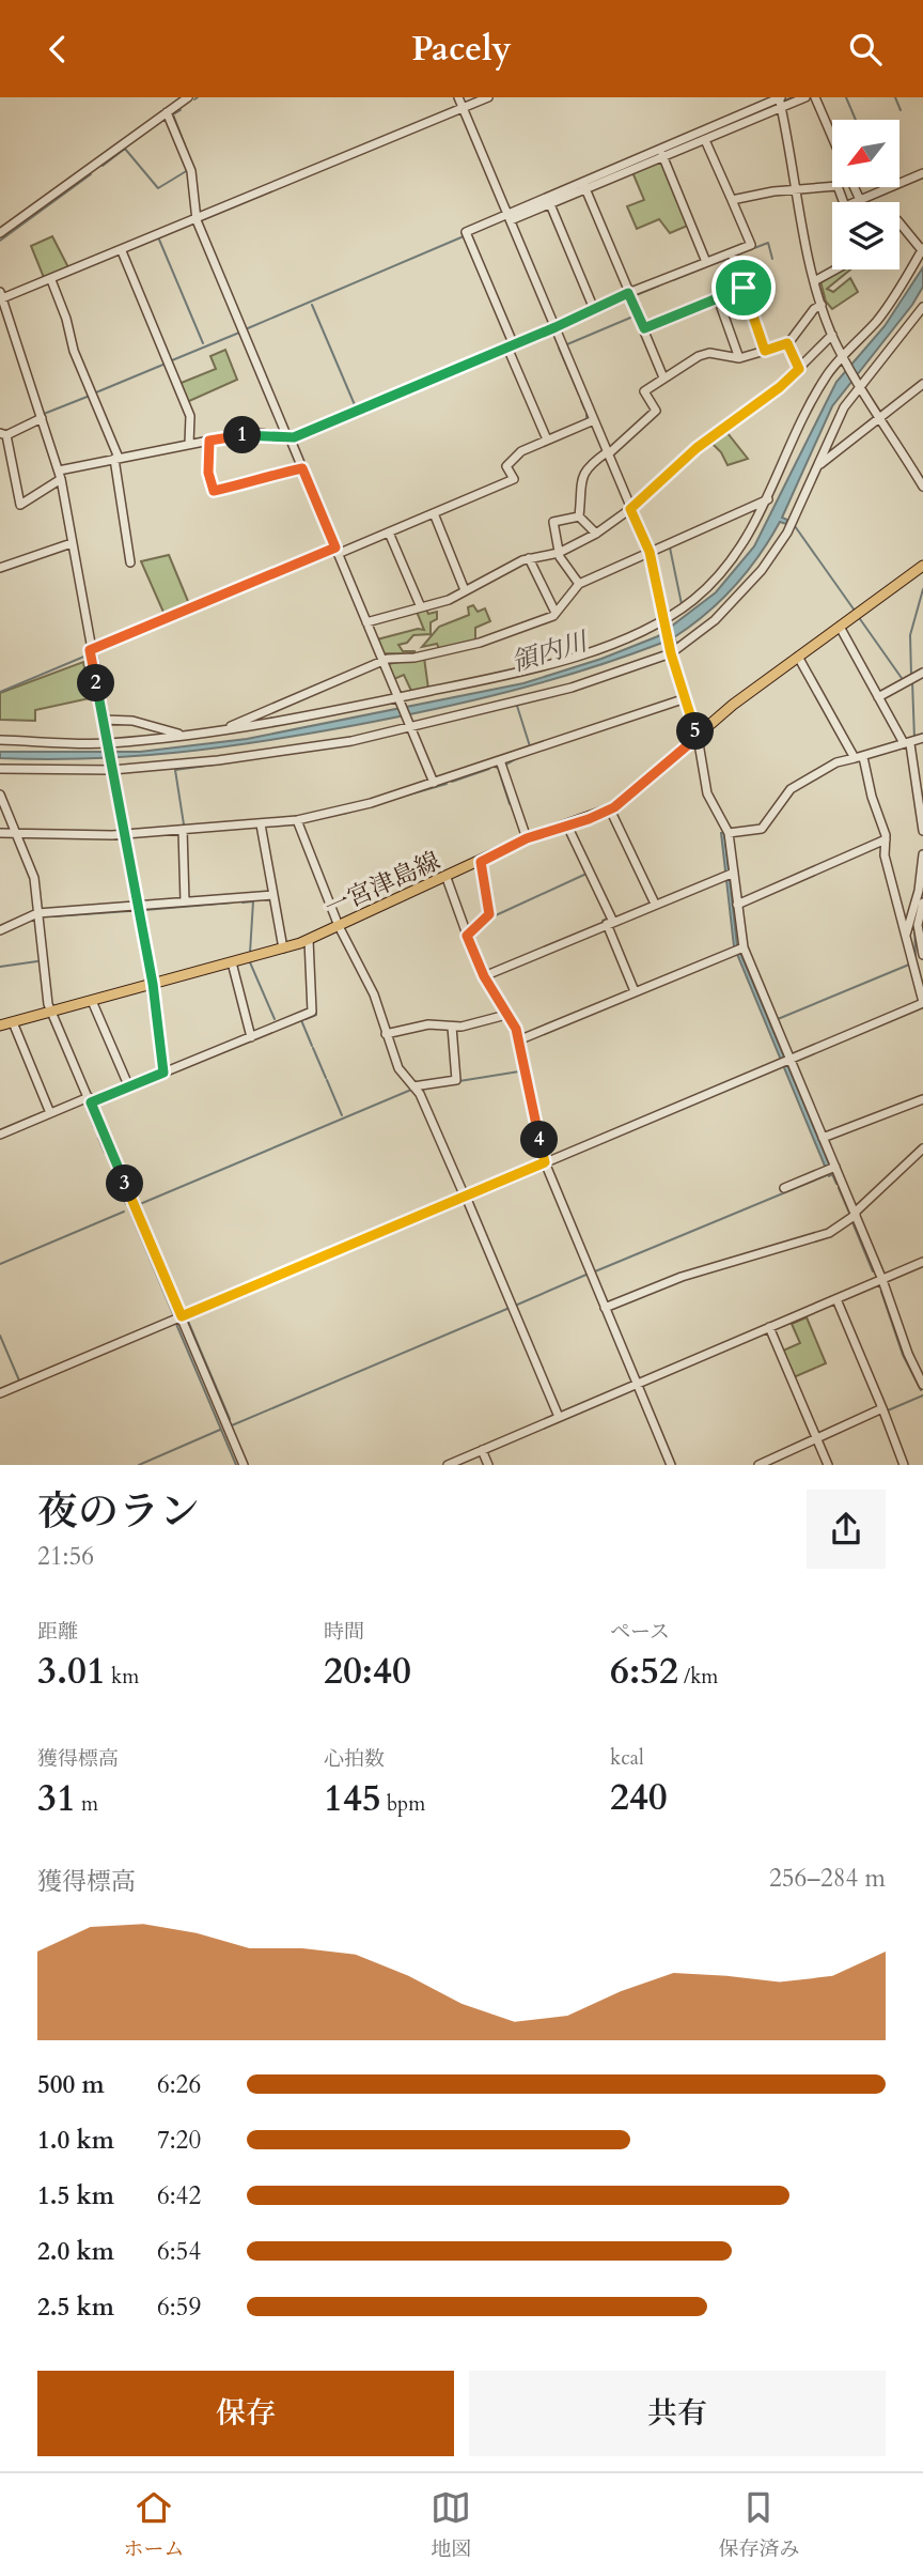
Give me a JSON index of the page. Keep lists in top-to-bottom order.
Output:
{
  "streets": {
    "main road": ["一宮津島線"]
  },
  "water": ["領内川"],
  "north": "bottom left",
  "page": {
    "header": "Pacely",
    "pins": [
      "1",
      "2",
      "5",
      "4",
      "3"
    ],
    "heading": ["夜のラン", "21:56"],
    "stats": [
      ["距離", "3.01 km"],
      ["時間", "20:40"],
      ["ペース", "6:52 /km"],
      ["獲得標高", "31 m"],
      ["心拍数", "145 bpm"],
      ["kcal", "240"]
    ],
    "chart": ["獲得標高", "256–284 m"],
    "list": [
      {
        "name": "500 m",
        "note": "6:26"
      },
      {
        "name": "1.0 km",
        "note": "7:20"
      },
      {
        "name": "1.5 km",
        "note": "6:42"
      },
      {
        "name": "2.0 km",
        "note": "6:54"
      },
      {
        "name": "2.5 km",
        "note": "6:59"
      }
    ],
    "buttons": ["保存", "共有"],
    "tabs": ["ホーム", "地図", "保存済み"]
  }
}
